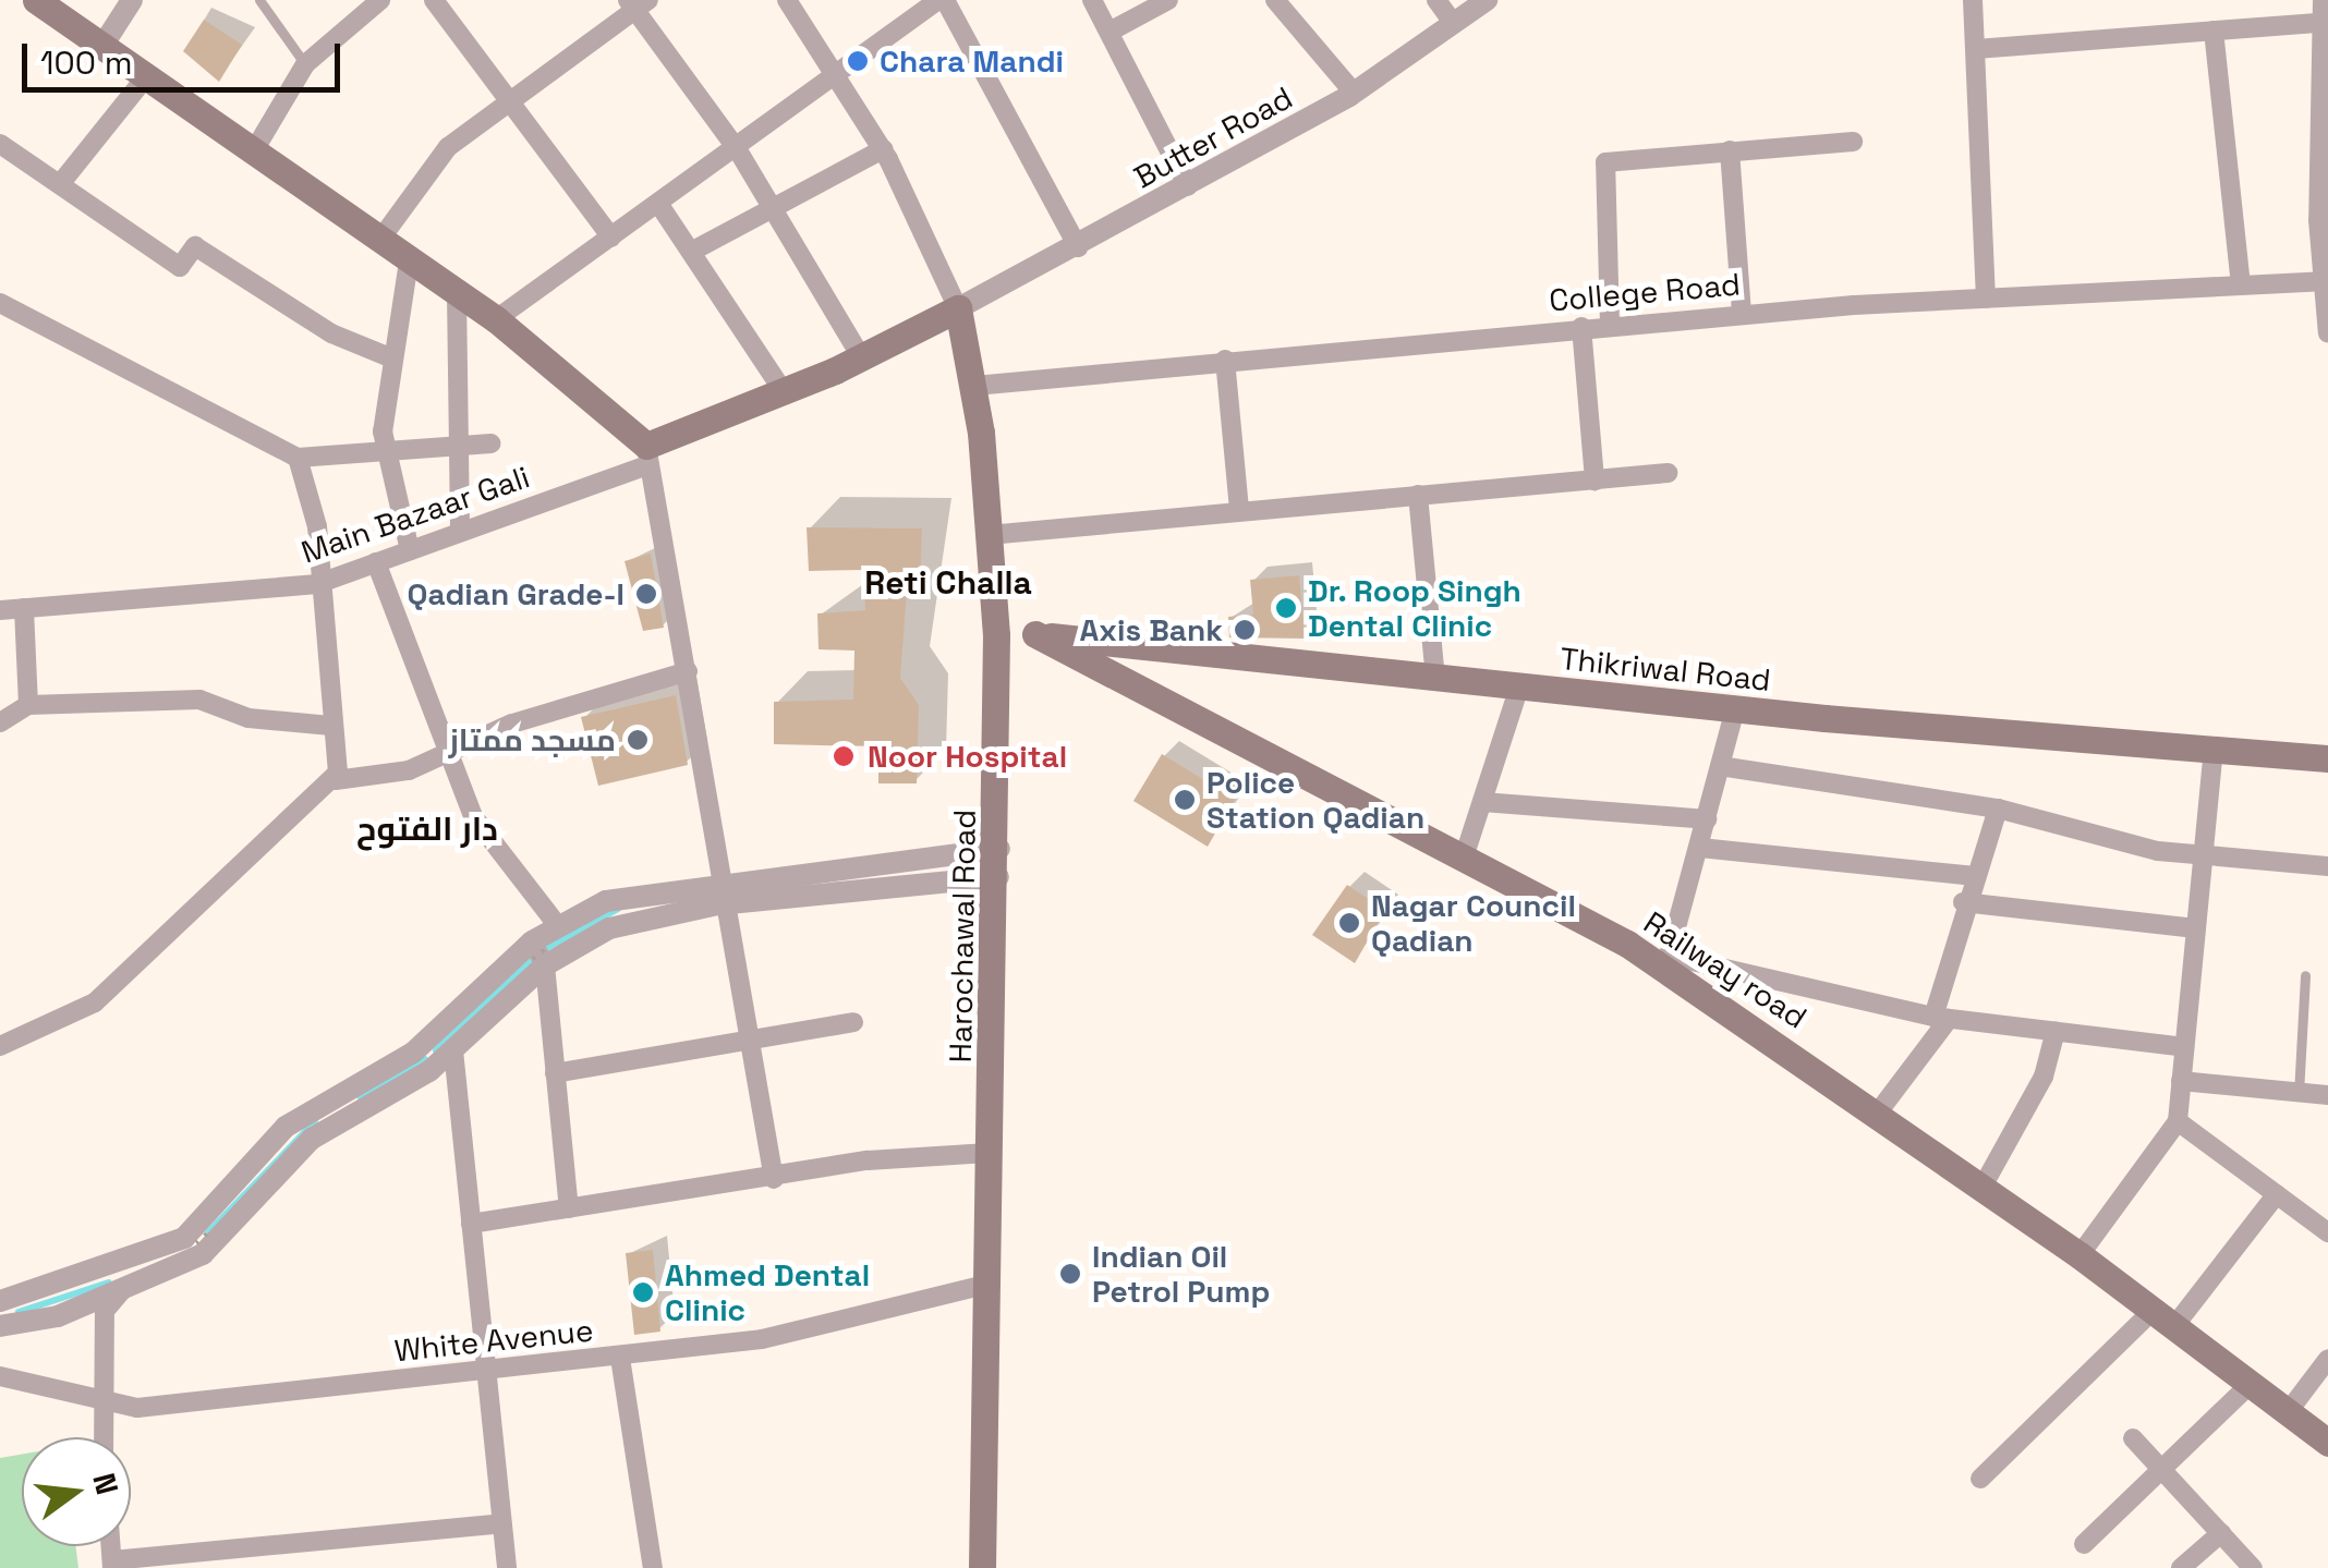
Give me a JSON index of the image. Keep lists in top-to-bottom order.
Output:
{
  "streets": {
    "main road": ["Thikriwal Road", "Harochawal Road", "Railway road"],
    "street": [
      "Butter Road",
      "College Road",
      "Main Bazaar Gali",
      "White Avenue"
    ]
  },
  "crossings": [
    ["Butter Road", "Harochawal Road"],
    ["College Road", "Harochawal Road"],
    ["Thikriwal Road", "Harochawal Road"],
    ["Thikriwal Road", "Railway road"],
    ["Harochawal Road", "White Avenue"]
  ],
  "districts": ["Reti Challa", "دار الفتوح"],
  "places": [
    "Chara Mandi",
    "Qadian Grade-I",
    "Dr. Roop Singh Dental Clinic",
    "Axis Bank",
    "مسجد ممتاز",
    "Noor Hospital",
    "Police Station Qadian",
    "Nagar Council Qadian",
    "Indian Oil Petrol Pump",
    "Ahmed Dental Clinic"
  ],
  "scale_bar": "100 m",
  "north": "right"
}
